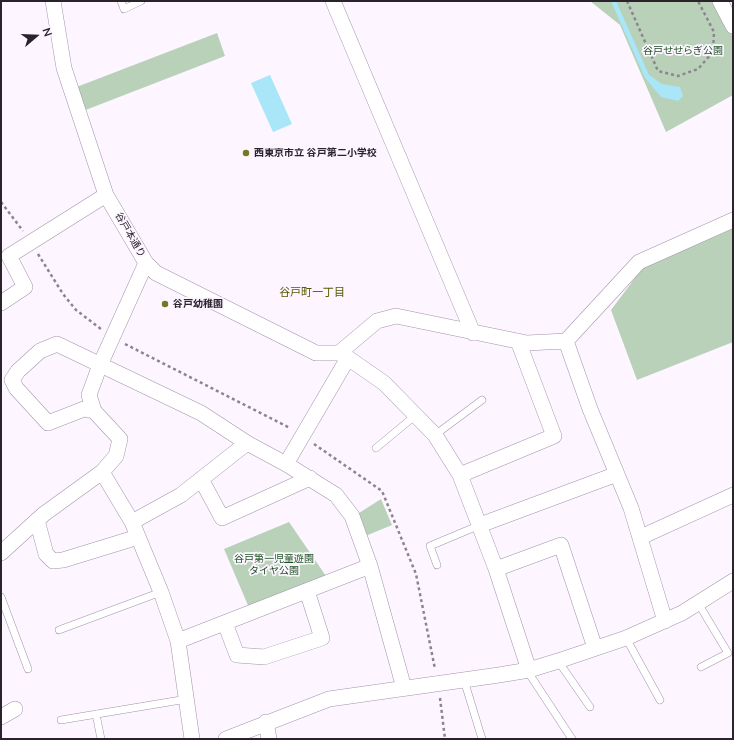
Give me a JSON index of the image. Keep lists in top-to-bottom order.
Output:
{
  "streets": {
    "street": ["谷戸本通り"]
  },
  "districts": ["谷戸町一丁目"],
  "parks": ["谷戸せせらぎ公園", "谷戸第一児童遊園 タイヤ公園"],
  "places": ["西東京市立 谷戸第二小学校", "谷戸幼稚園"],
  "north": "right"
}
